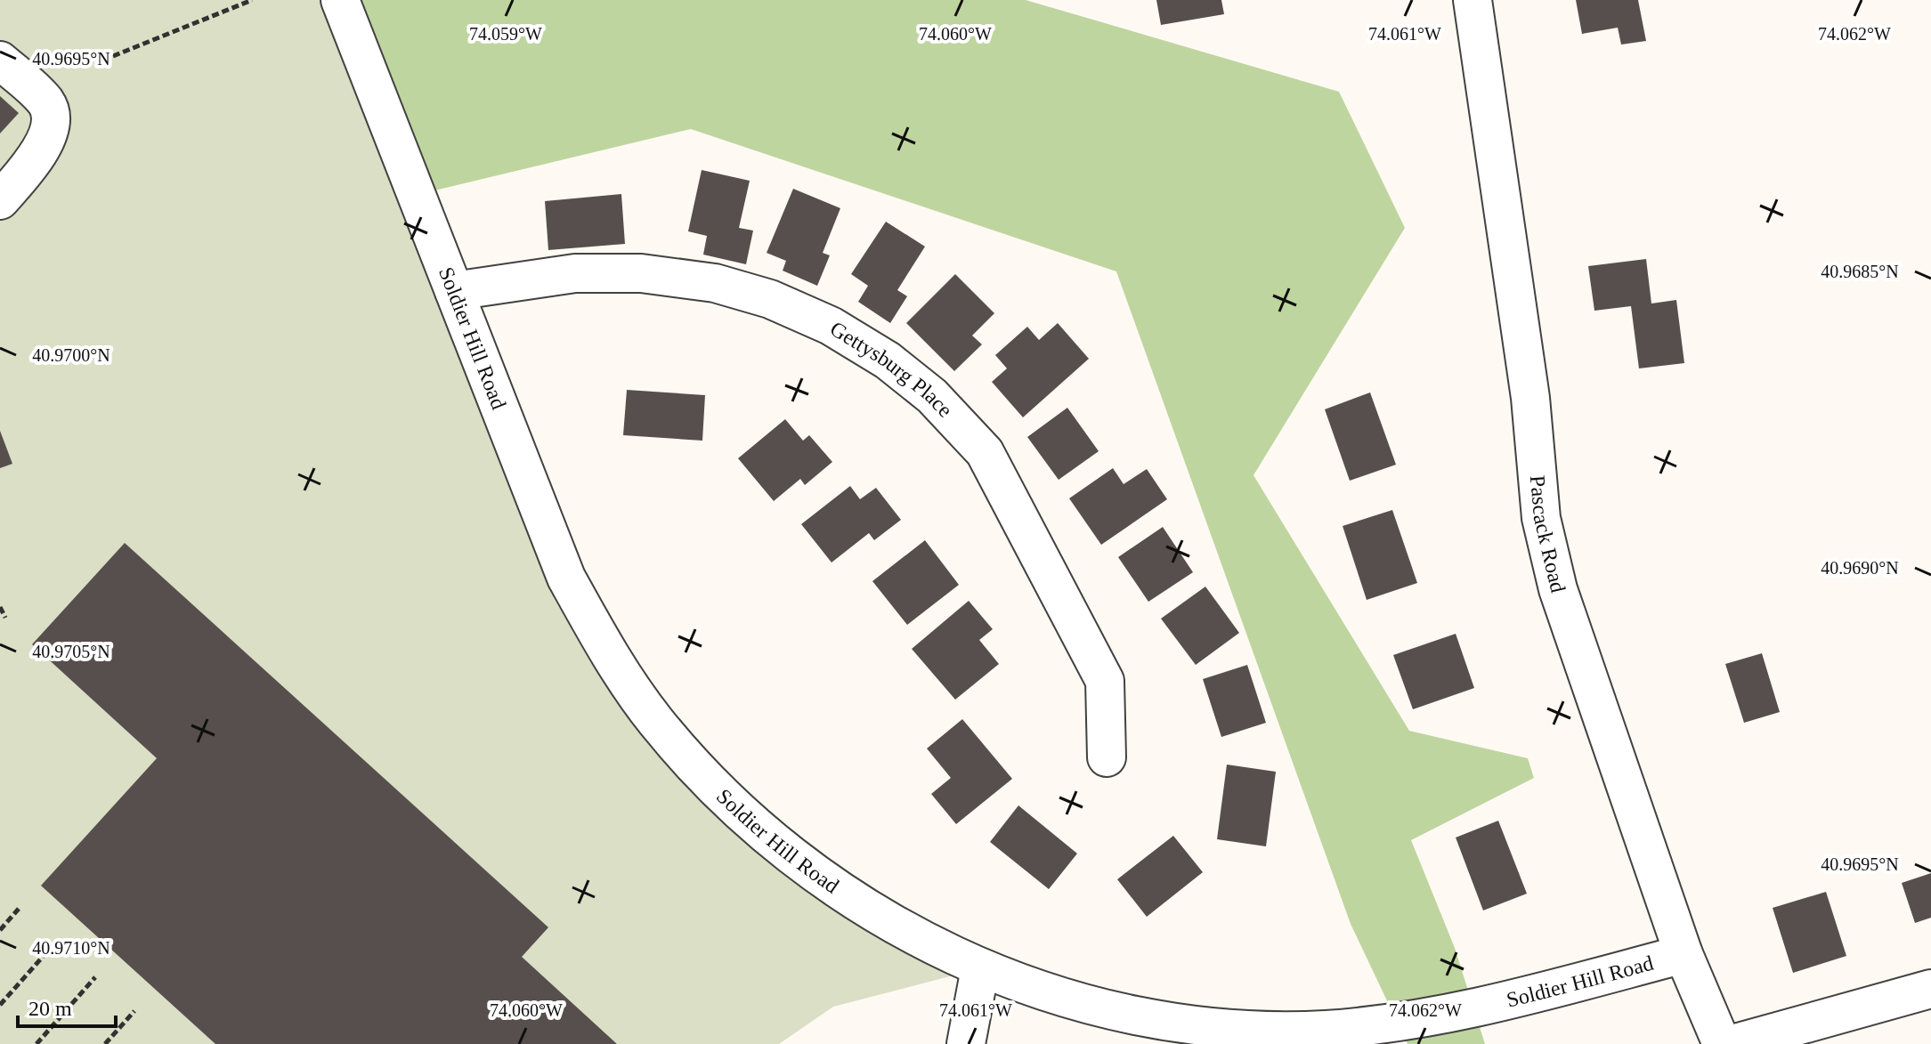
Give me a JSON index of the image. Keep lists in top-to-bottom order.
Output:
{
  "streets": {
    "street": ["Soldier Hill Road", "Gettysburg Place", "Pascack Road"]
  },
  "crossings": [
    ["Soldier Hill Road", "Gettysburg Place"],
    ["Soldier Hill Road", "Pascack Road"]
  ],
  "scale_bar": "20 m",
  "coordinates": [
    "74.059°W",
    "74.060°W",
    "74.061°W",
    "74.062°W",
    "40.9695°N",
    "40.9685°N",
    "40.9700°N",
    "40.9690°N",
    "40.9705°N",
    "40.9710°N"
  ]
}
